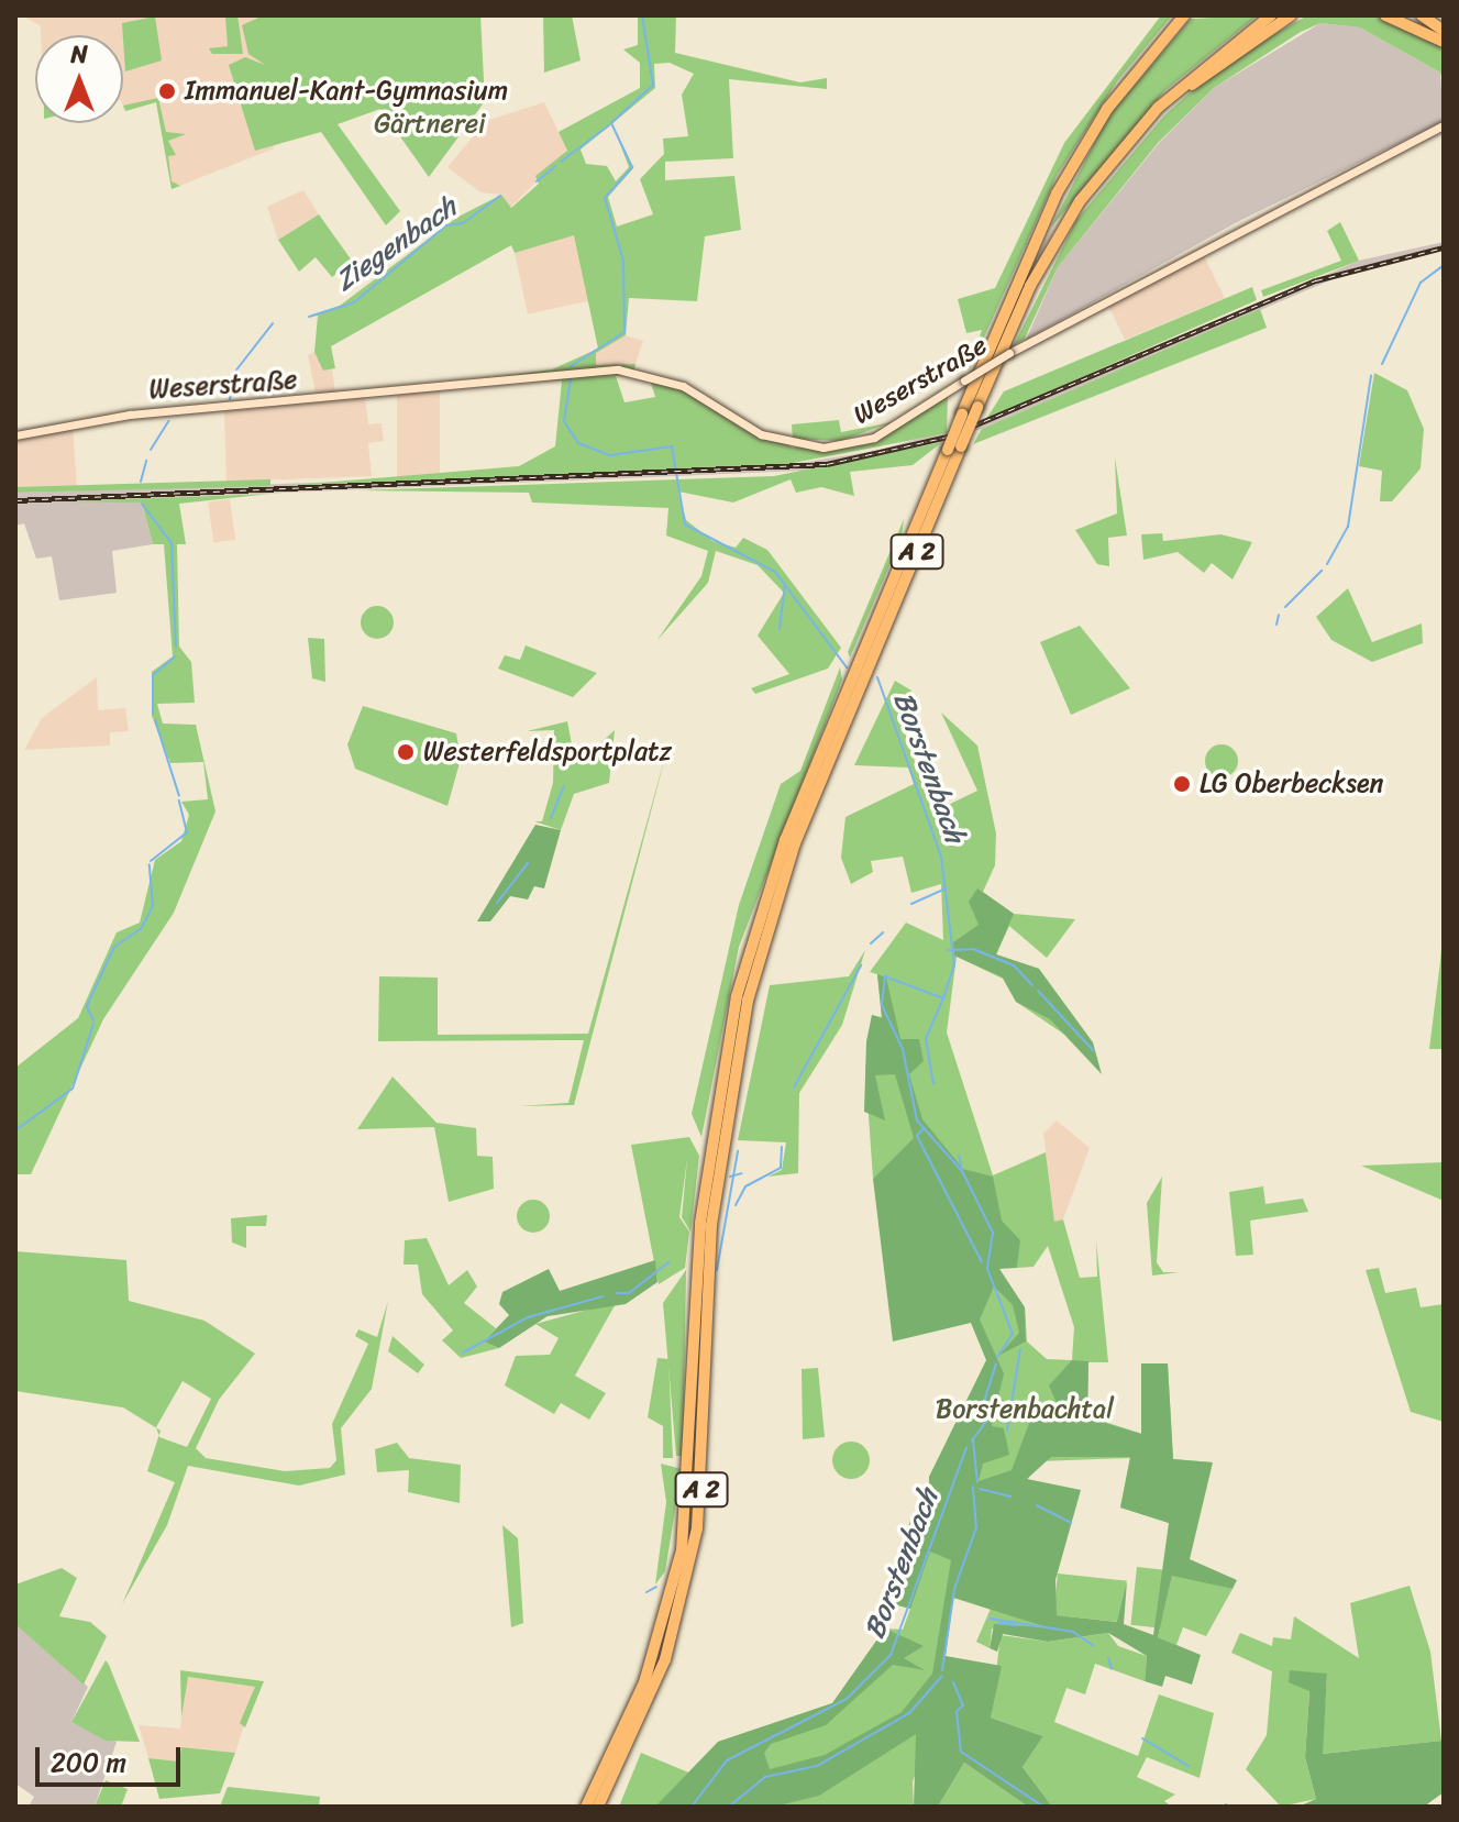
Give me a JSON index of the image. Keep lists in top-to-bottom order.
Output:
{
  "streets": {
    "highway": ["A 2"],
    "street": ["Weserstraße"]
  },
  "water": ["Ziegenbach", "Borstenbach"],
  "parks": ["Gärtnerei", "Borstenbachtal"],
  "places": ["Immanuel-Kant-Gymnasium", "Westerfeldsportplatz", "LG Oberbecksen"],
  "scale_bar": "200 m",
  "north": "top"
}
